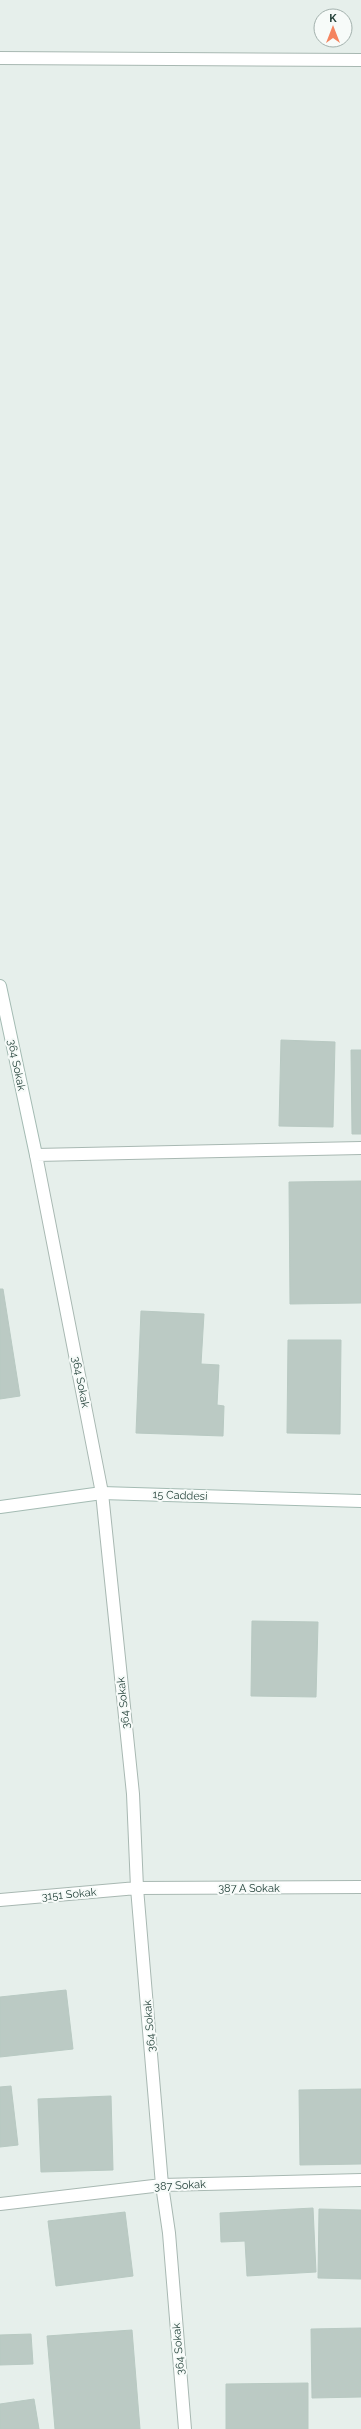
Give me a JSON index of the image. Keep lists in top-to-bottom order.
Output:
{
  "streets": {
    "street": [
      "364 Sokak",
      "15 Caddesi",
      "387 A Sokak",
      "3151 Sokak",
      "387 Sokak"
    ]
  },
  "crossings": [
    ["364 Sokak", "15 Caddesi"],
    ["364 Sokak", "387 A Sokak"],
    ["364 Sokak", "3151 Sokak"],
    ["364 Sokak", "387 Sokak"],
    ["387 A Sokak", "3151 Sokak"]
  ],
  "north": "top"
}
